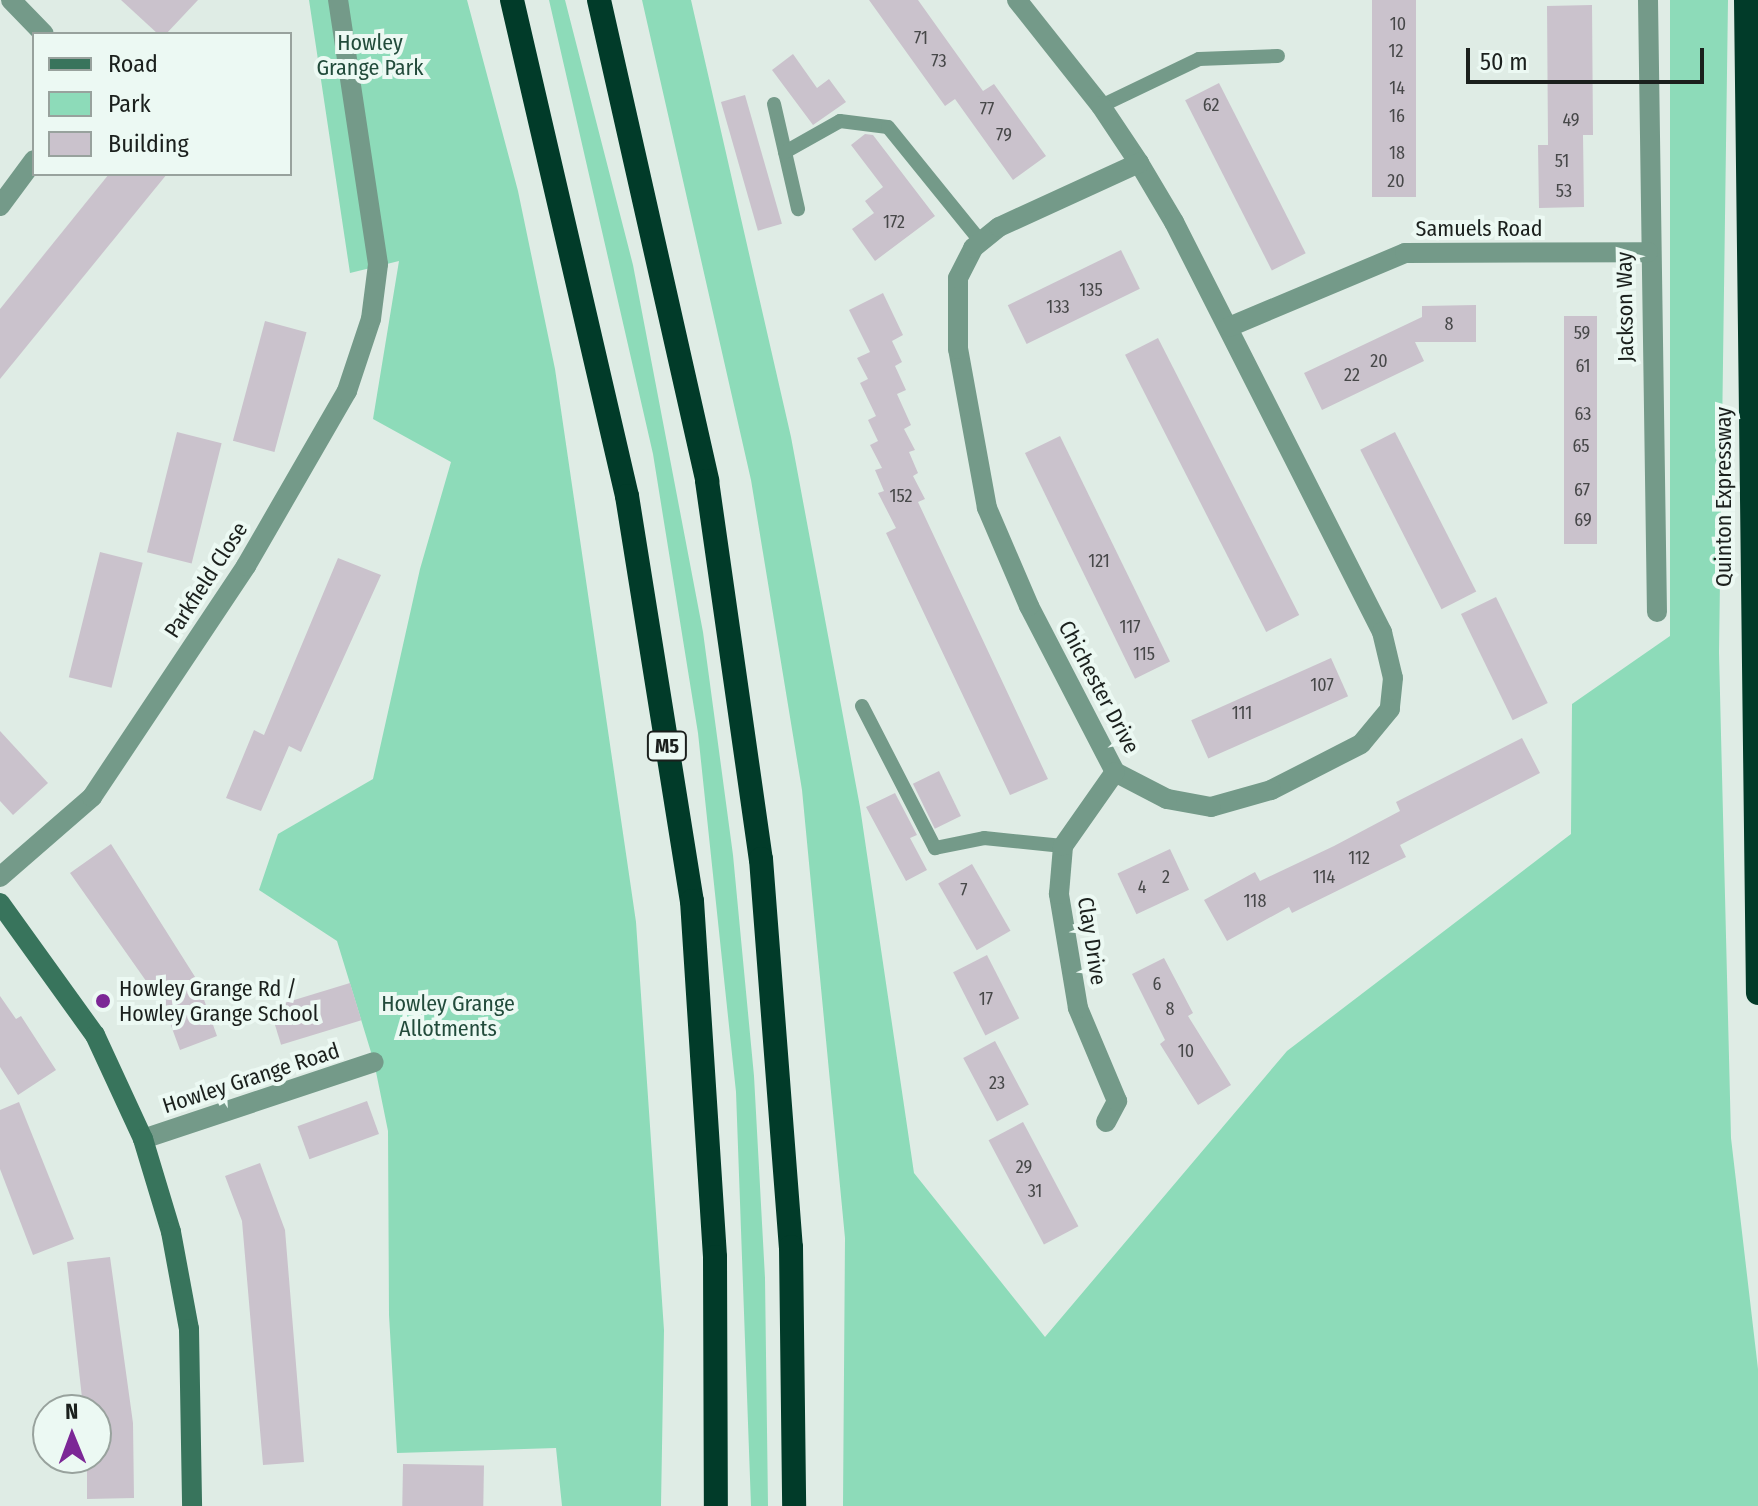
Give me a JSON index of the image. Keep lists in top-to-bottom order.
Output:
{
  "streets": {
    "highway": ["Quinton Expressway", "M5"],
    "street": [
      "Samuels Road",
      "Jackson Way",
      "Parkfield Close",
      "Chichester Drive",
      "Clay Drive",
      "Howley Grange Road"
    ]
  },
  "crossings": [
    ["Samuels Road", "Jackson Way"],
    ["Samuels Road", "Chichester Drive"]
  ],
  "parks": ["Howley Grange Park", "Howley Grange Allotments"],
  "places": ["Howley Grange Rd / Howley Grange School"],
  "house_numbers": [
    "10",
    "71",
    "12",
    "73",
    "14",
    "62",
    "77",
    "16",
    "49",
    "79",
    "18",
    "51",
    "20",
    "53",
    "172",
    "135",
    "133",
    "8",
    "59",
    "20",
    "61",
    "22",
    "63",
    "65",
    "67",
    "152",
    "69",
    "121",
    "117",
    "115",
    "107",
    "111",
    "112",
    "2",
    "114",
    "4",
    "7",
    "118",
    "6",
    "17",
    "8",
    "10",
    "23",
    "29",
    "31"
  ],
  "legend": ["Road", "Park", "Building"],
  "scale_bar": "50 m",
  "north": "top"
}
